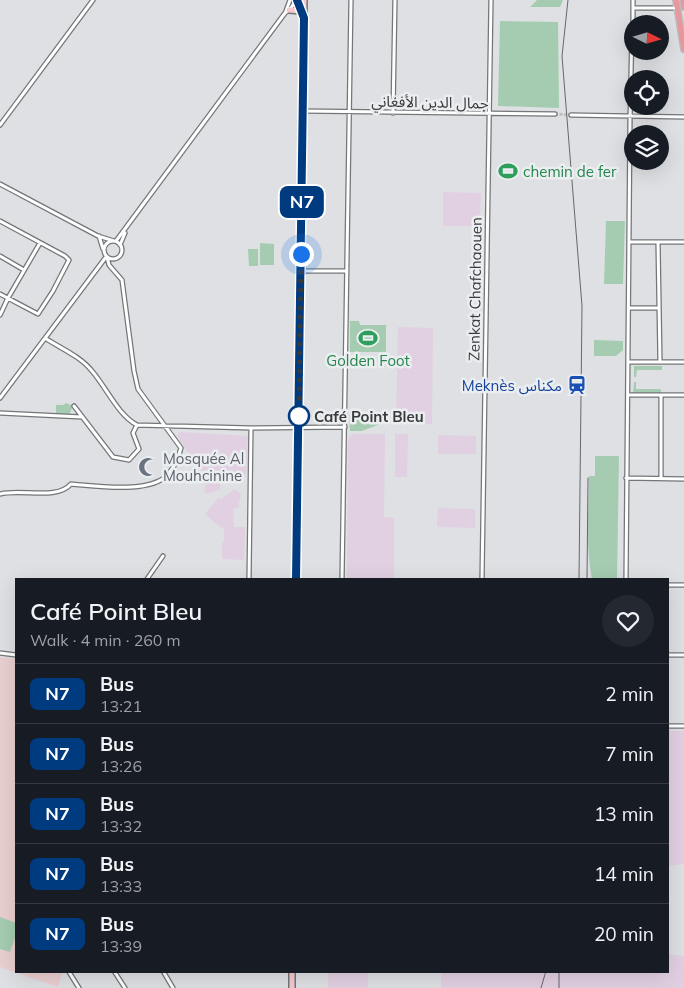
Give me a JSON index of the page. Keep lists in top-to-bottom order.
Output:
{
  "streets": {
    "street": ["جمال الدين الأفغاني", "Zenkat Chafchaouen"]
  },
  "crossings": [
    ["جمال الدين الأفغاني", "Zenkat Chafchaouen"]
  ],
  "places": {
    "sports": ["chemin de fer", "Golden Foot"],
    "station": ["Meknès مكناس"],
    "other": ["Café Point Bleu"],
    "mosque": ["Mosquée Al Mouhcinine"]
  },
  "lines": ["bus line N7"],
  "north": "right",
  "page": {
    "on_map": "N7",
    "heading": ["Café Point Bleu", "Walk · 4 min · 260 m"],
    "list": [
      {
        "mark": "N7",
        "name": "Bus",
        "note": "13:21",
        "value": "2 min"
      },
      {
        "mark": "N7",
        "name": "Bus",
        "note": "13:26",
        "value": "7 min"
      },
      {
        "mark": "N7",
        "name": "Bus",
        "note": "13:32",
        "value": "13 min"
      },
      {
        "mark": "N7",
        "name": "Bus",
        "note": "13:33",
        "value": "14 min"
      },
      {
        "mark": "N7",
        "name": "Bus",
        "note": "13:39",
        "value": "20 min"
      }
    ]
  }
}
